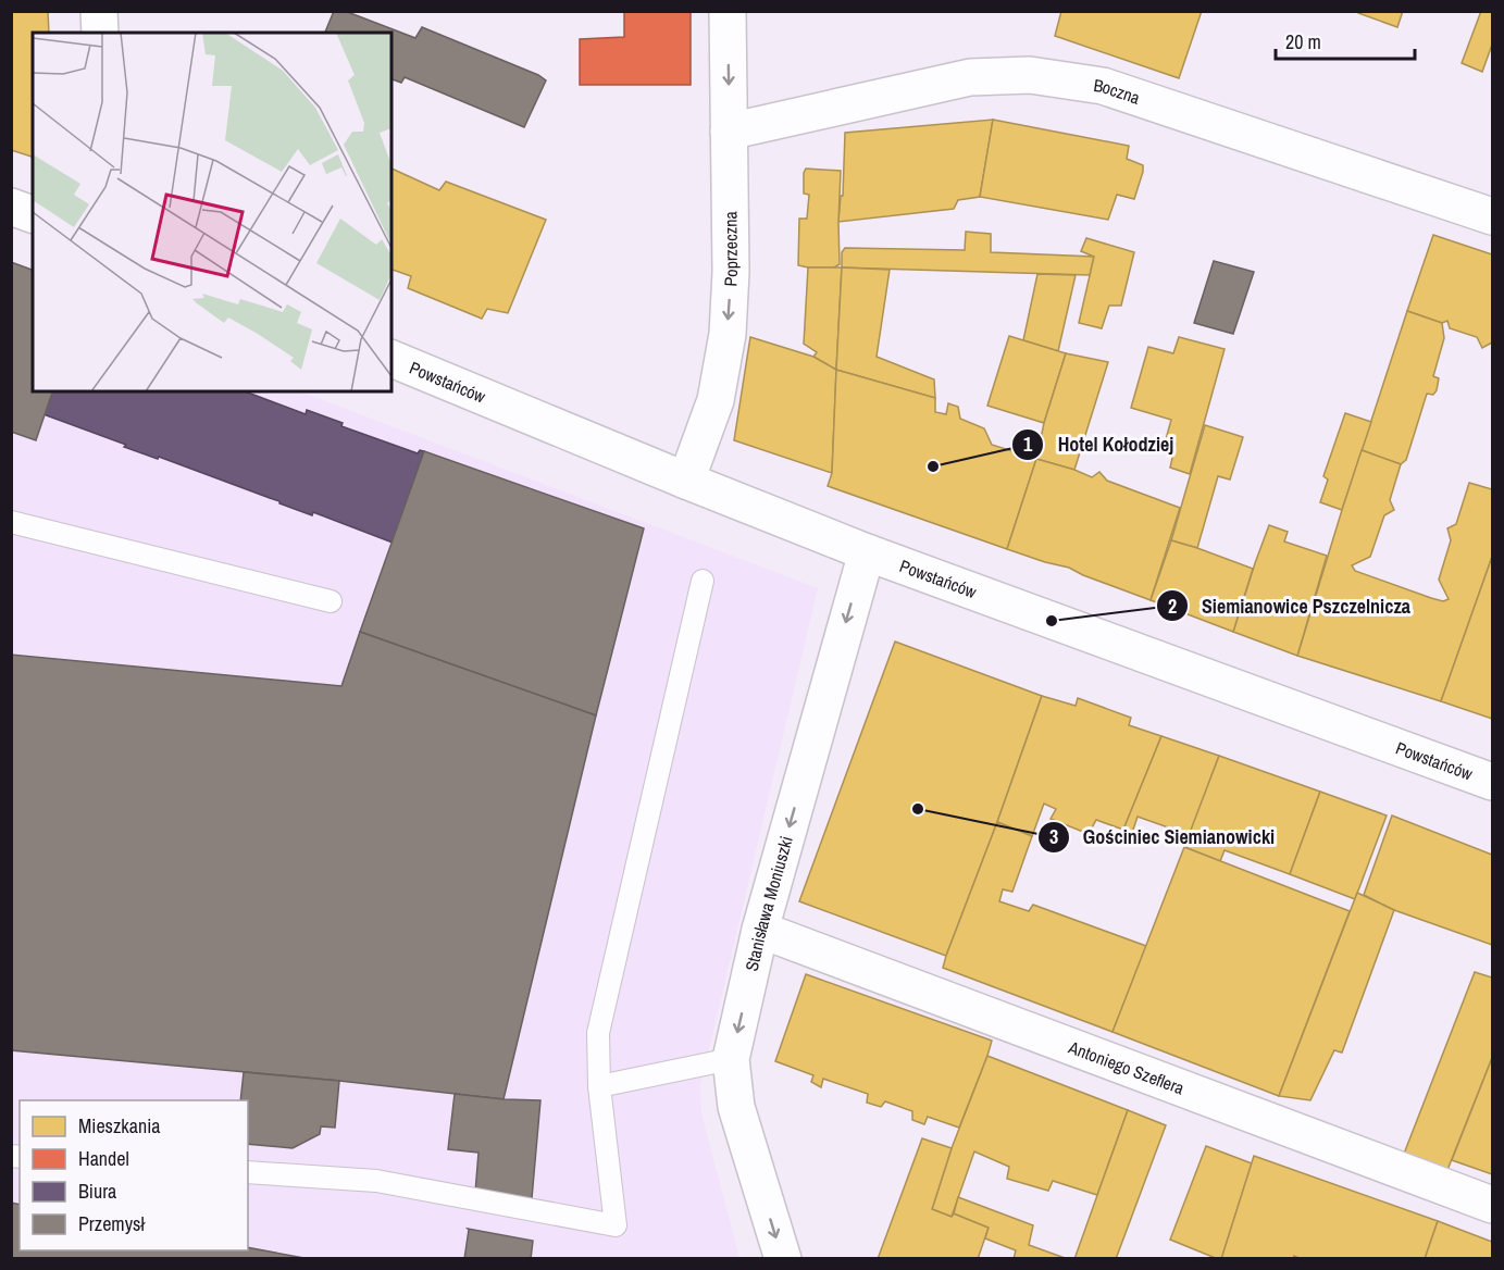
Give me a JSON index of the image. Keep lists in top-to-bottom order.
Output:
{
  "streets": {
    "street": [
      "Boczna",
      "Poprzeczna",
      "Powstańców",
      "Stanisława Moniuszki",
      "Antoniego Szeflera"
    ]
  },
  "crossings": [
    ["Boczna", "Poprzeczna"],
    ["Poprzeczna", "Powstańców"],
    ["Powstańców", "Stanisława Moniuszki"],
    ["Stanisława Moniuszki", "Antoniego Szeflera"]
  ],
  "one_way": ["Poprzeczna", "Stanisława Moniuszki"],
  "places": ["Hotel Kołodziej", "Siemianowice Pszczelnicza", "Gościniec Siemianowicki"],
  "legend": [
    "Mieszkania",
    "Handel",
    "Biura",
    "Przemysł"
  ],
  "scale_bar": "20 m"
}
